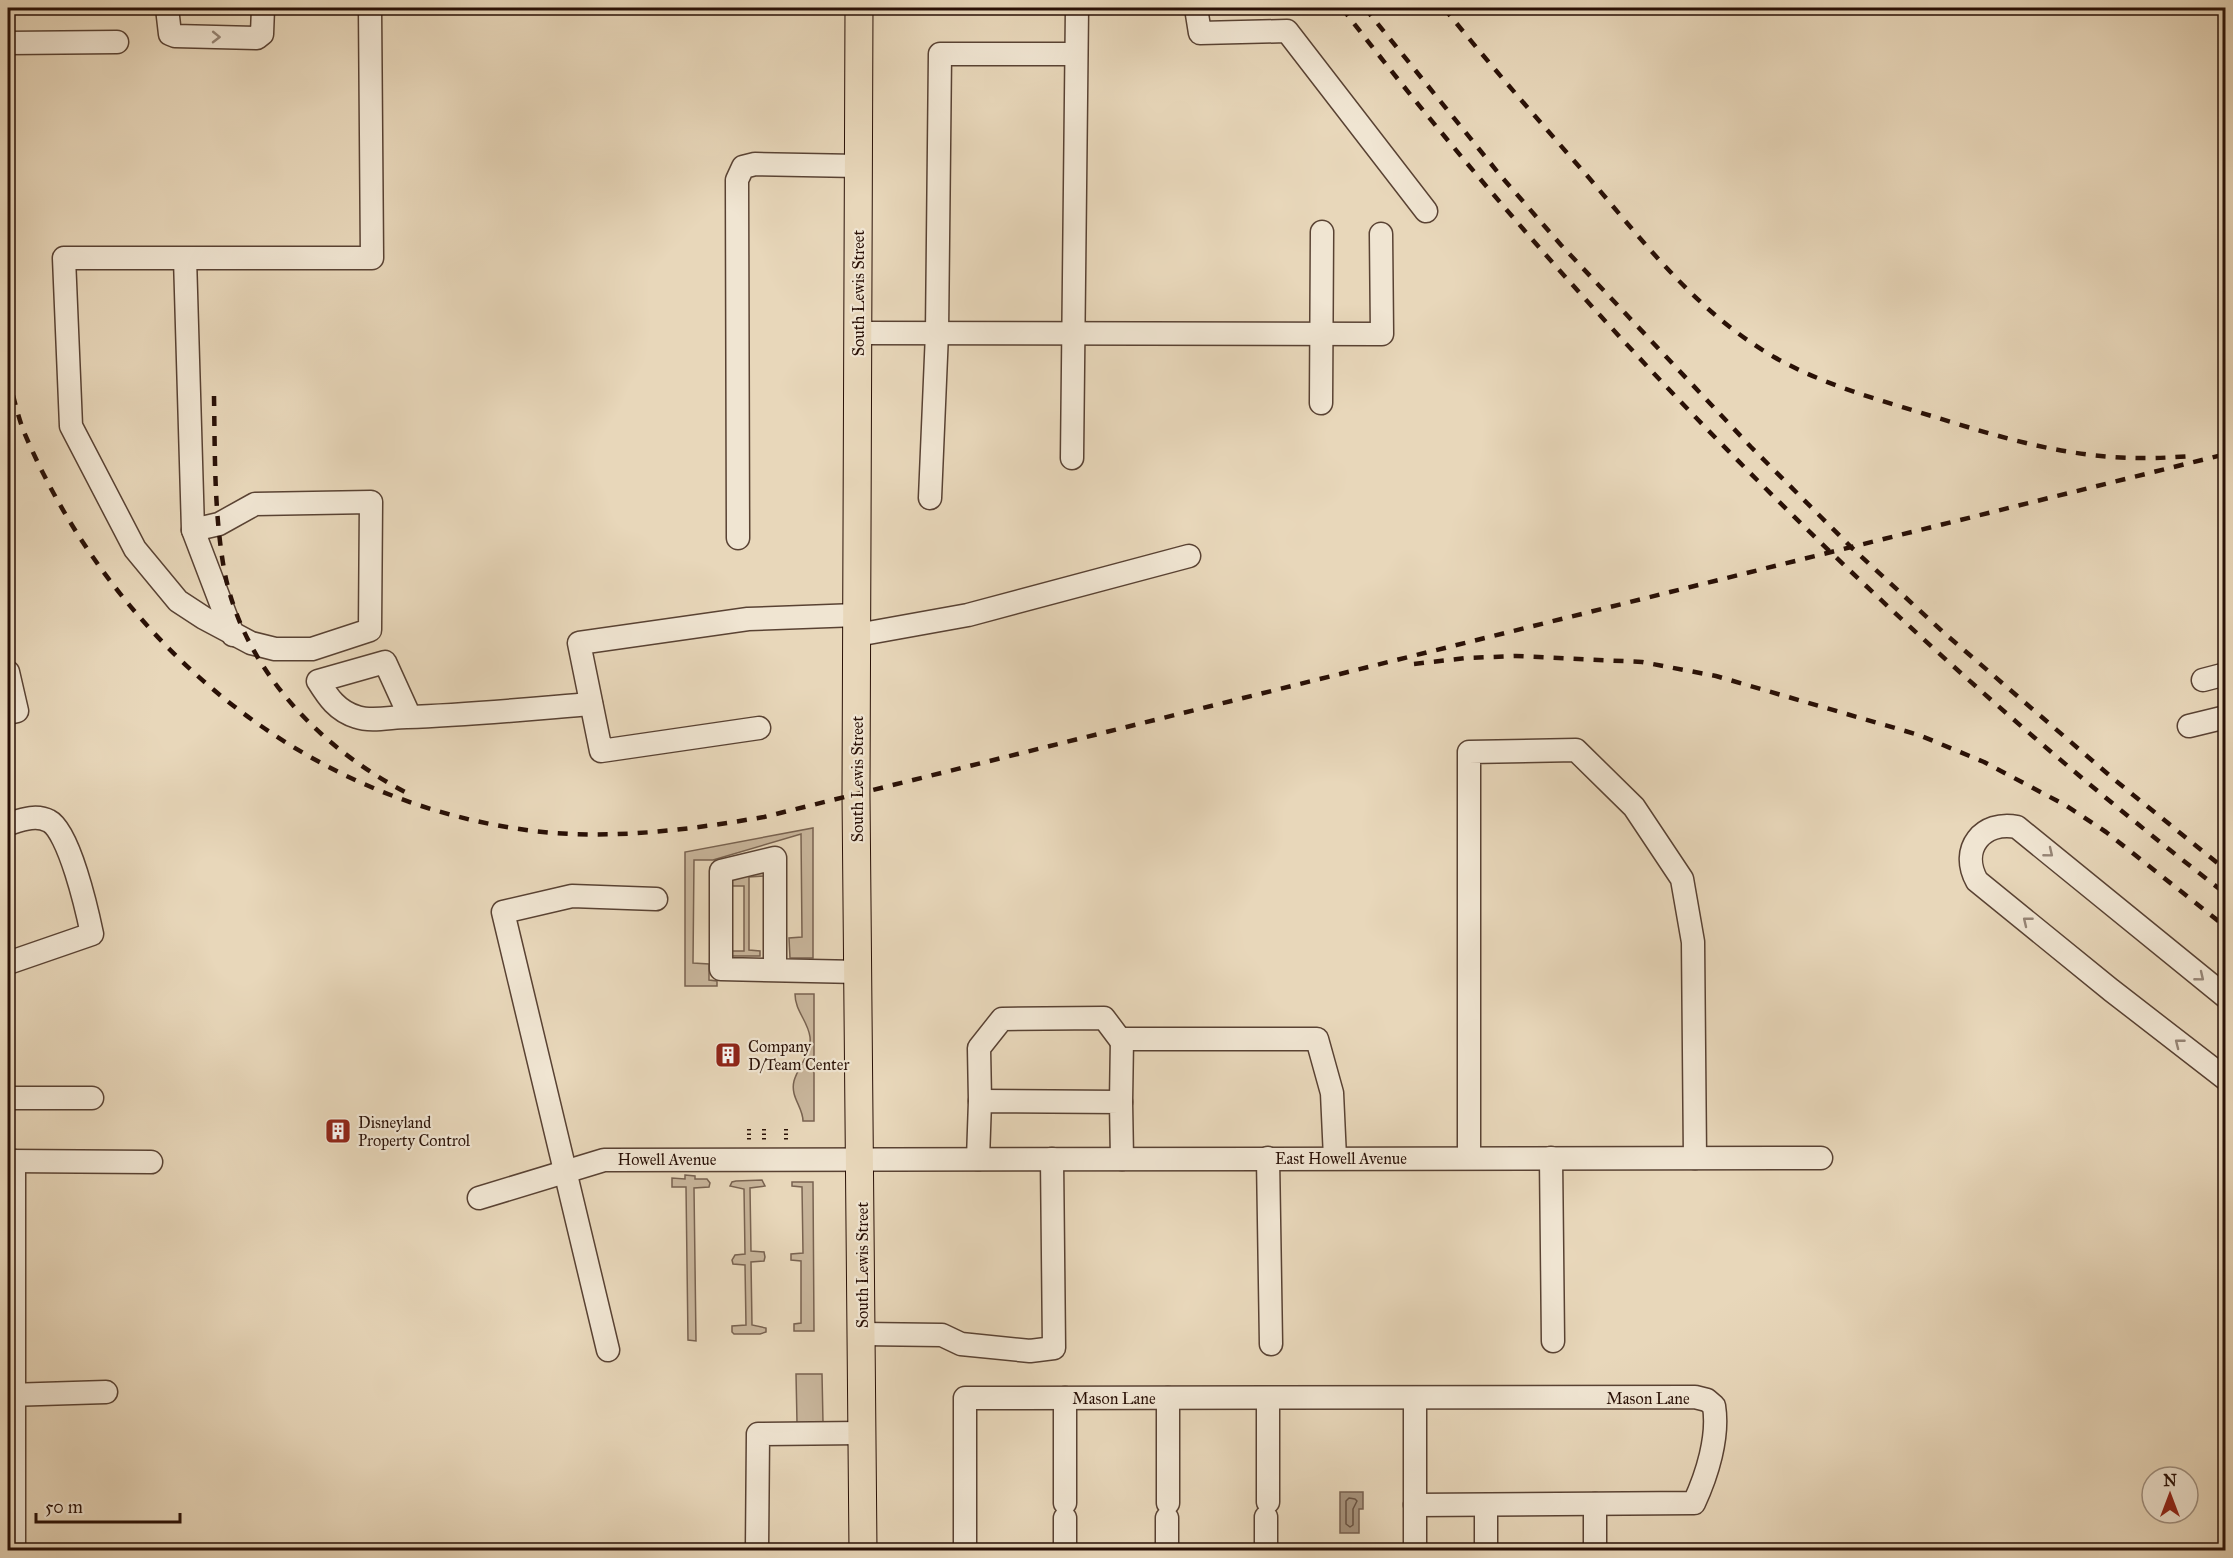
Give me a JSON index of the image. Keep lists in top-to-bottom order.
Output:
{
  "streets": {
    "main road": ["South Lewis Street"],
    "street": ["East Howell Avenue", "Howell Avenue", "Mason Lane"]
  },
  "crossings": [
    ["South Lewis Street", "East Howell Avenue"],
    ["South Lewis Street", "Howell Avenue"],
    ["East Howell Avenue", "Howell Avenue"]
  ],
  "places": {
    "building": ["Company D/Team Center", "Disneyland Property Control"]
  },
  "scale_bar": "50 m",
  "north": "top"
}
